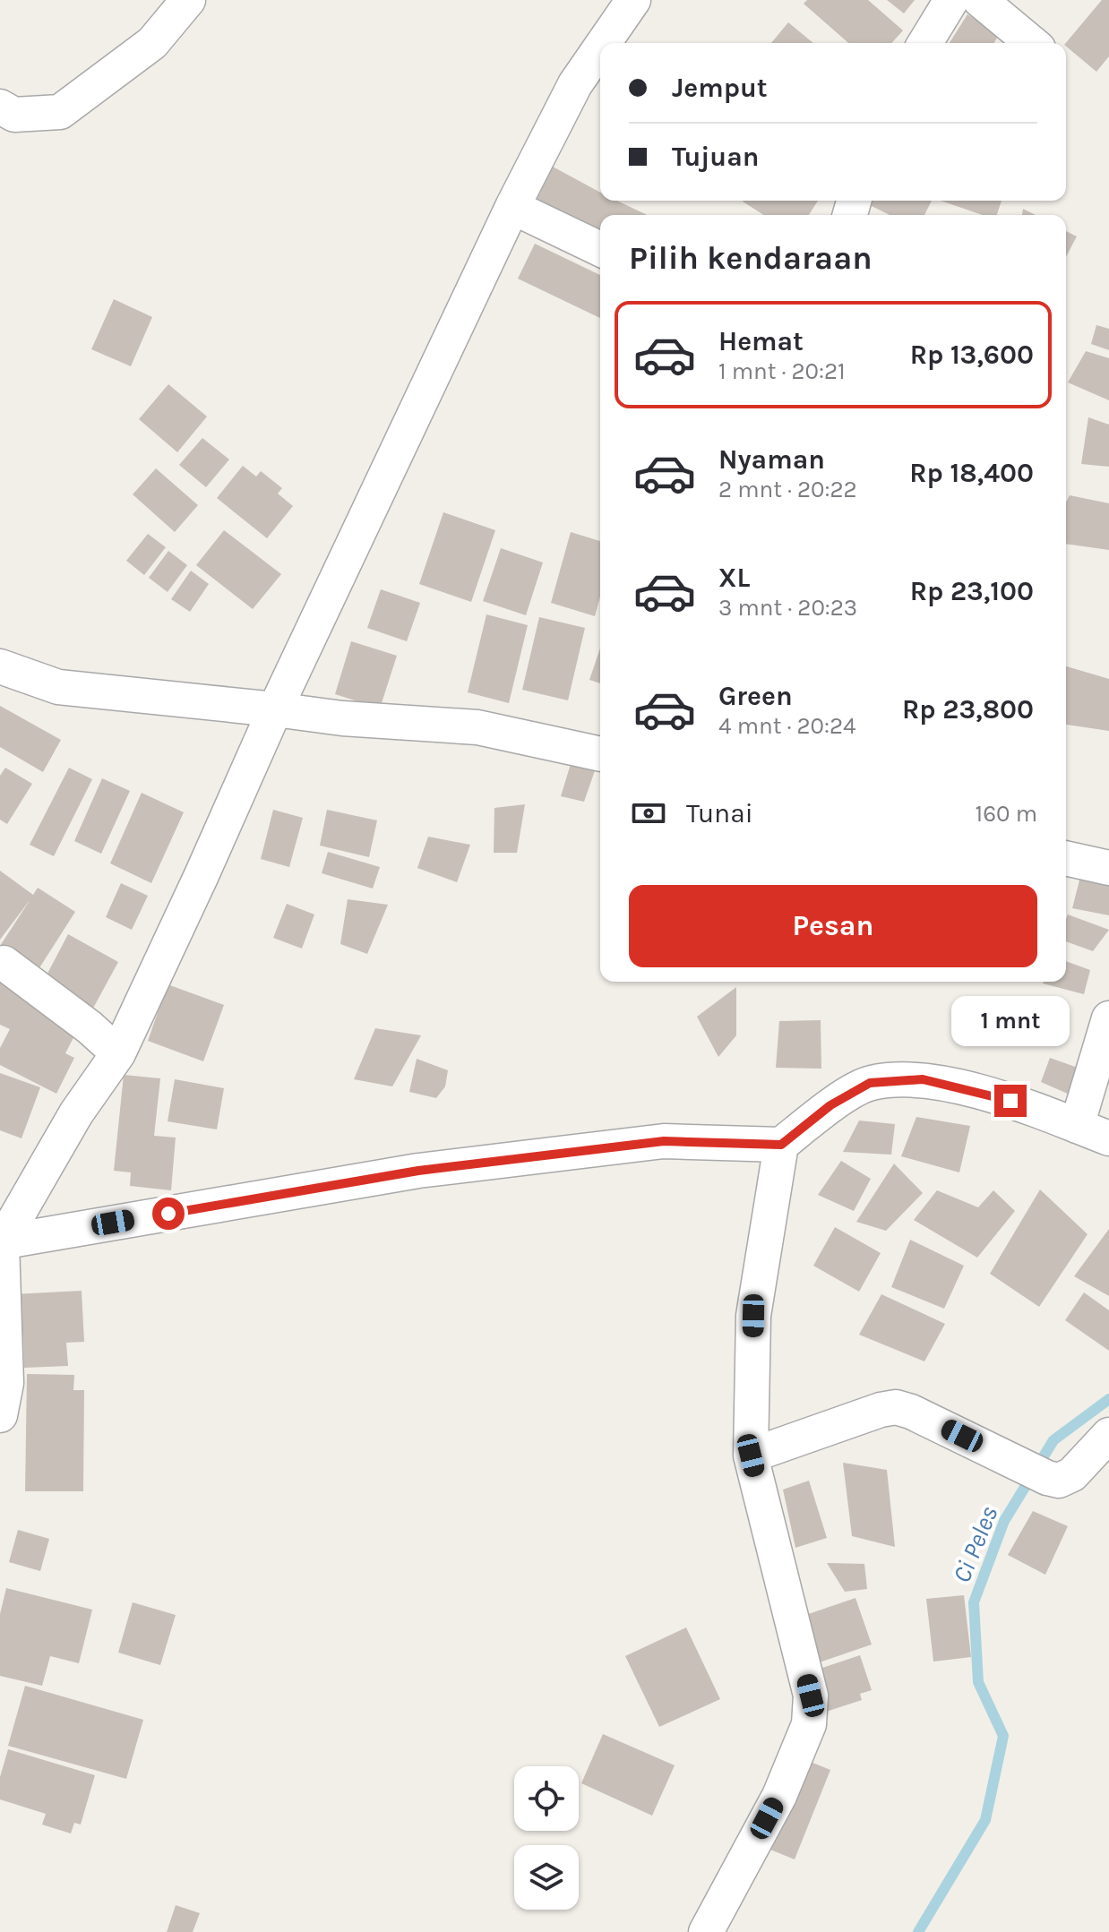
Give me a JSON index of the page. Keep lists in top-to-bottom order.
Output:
{
  "water": ["Ci Peles"],
  "page": {
    "banner": ["Jemput", "Tujuan"],
    "heading": "Pilih kendaraan",
    "list": [
      {
        "name": "Hemat",
        "note": "1 mnt · 20:21",
        "value": "Rp 13,600"
      },
      {
        "name": "Nyaman",
        "note": "2 mnt · 20:22",
        "value": "Rp 18,400"
      },
      {
        "name": "XL",
        "note": "3 mnt · 20:23",
        "value": "Rp 23,100"
      },
      {
        "name": "Green",
        "note": "4 mnt · 20:24",
        "value": "Rp 23,800"
      }
    ],
    "pay": ["Tunai", "160 m"],
    "buttons": "Pesan",
    "bubble": "1 mnt"
  }
}
